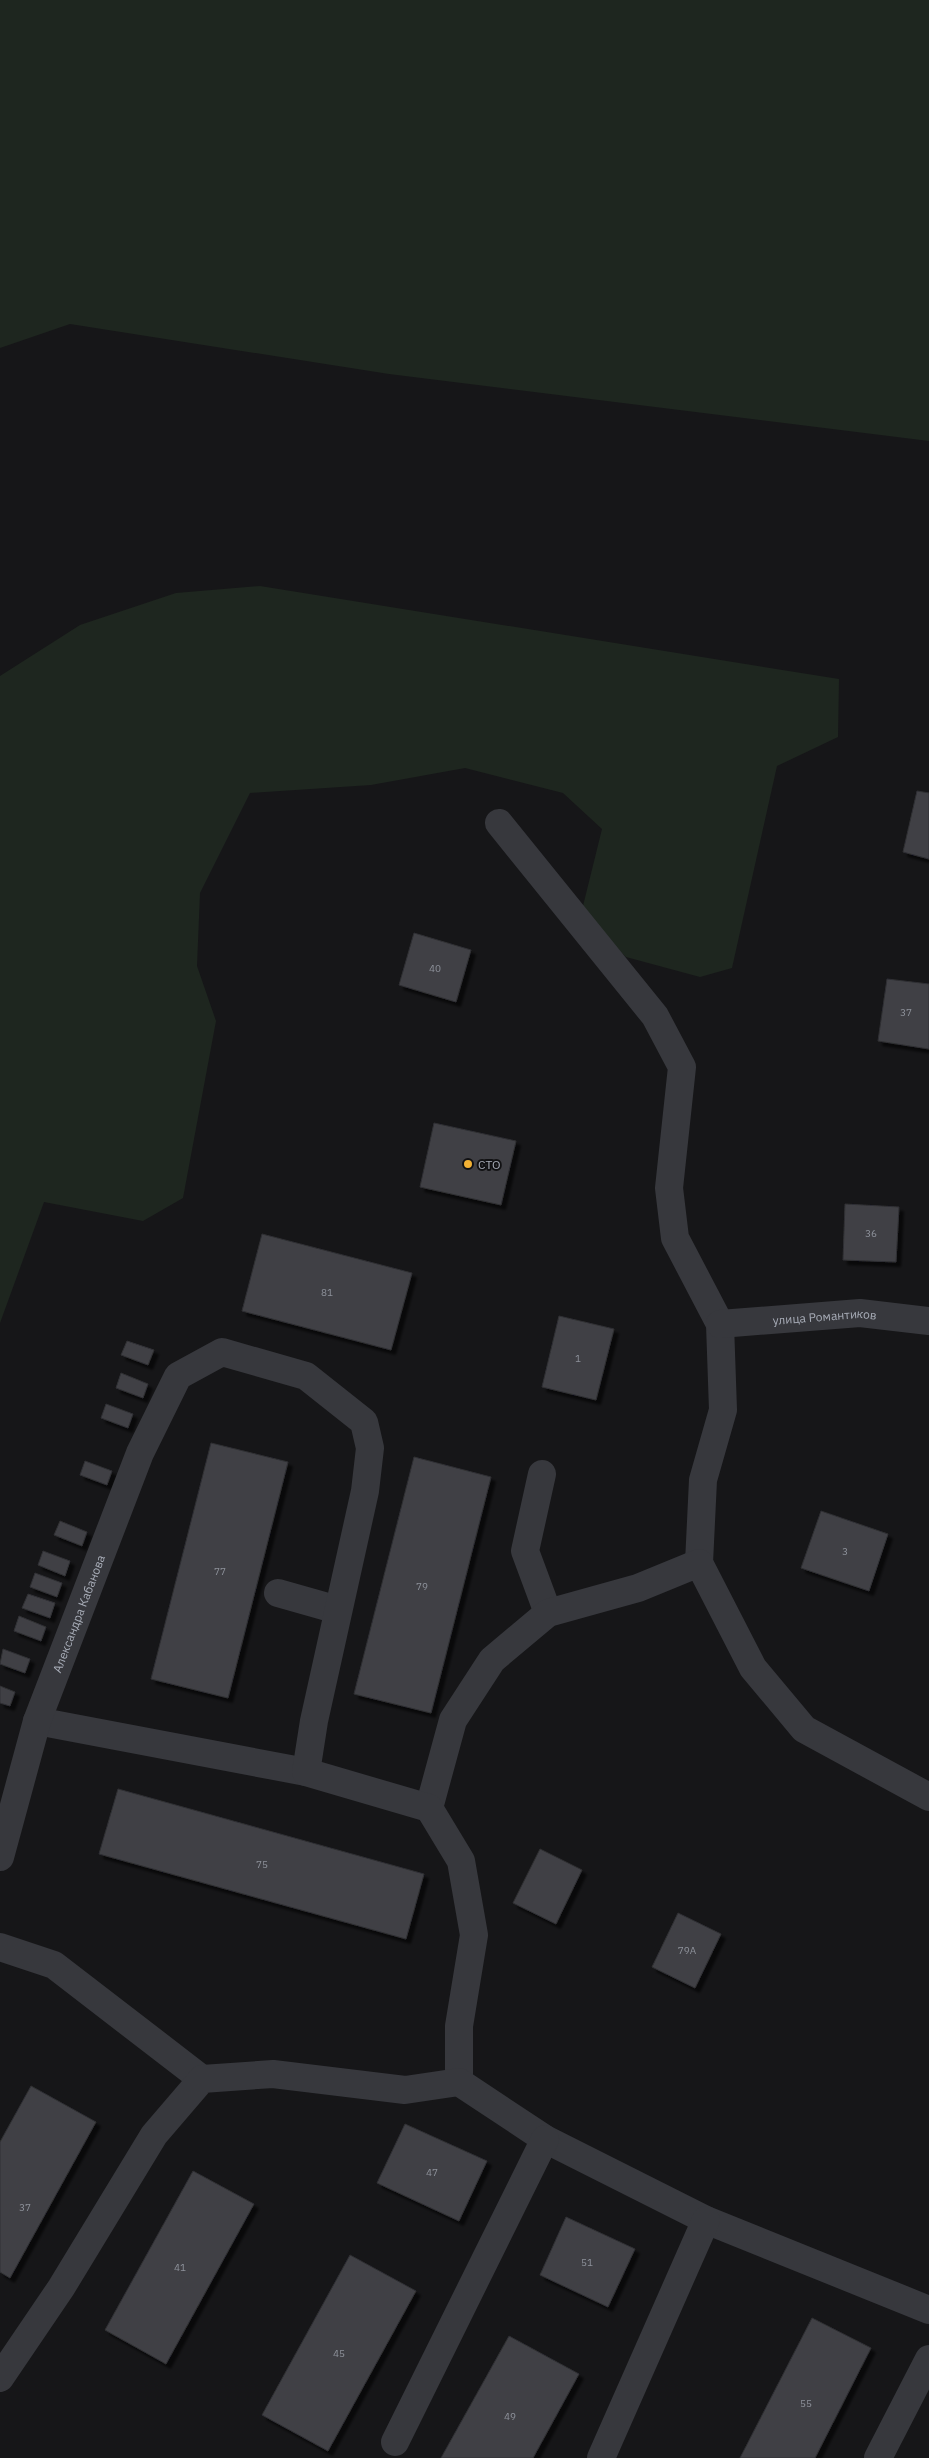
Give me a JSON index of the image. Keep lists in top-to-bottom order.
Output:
{
  "streets": {
    "street": ["улица Романтиков", "Александра Кабанова"]
  },
  "places": ["СТО"],
  "house_numbers": [
    "40",
    "37",
    "36",
    "81",
    "1",
    "3",
    "77",
    "79",
    "75",
    "79А",
    "47",
    "37",
    "51",
    "41",
    "45",
    "55",
    "49"
  ]
}
